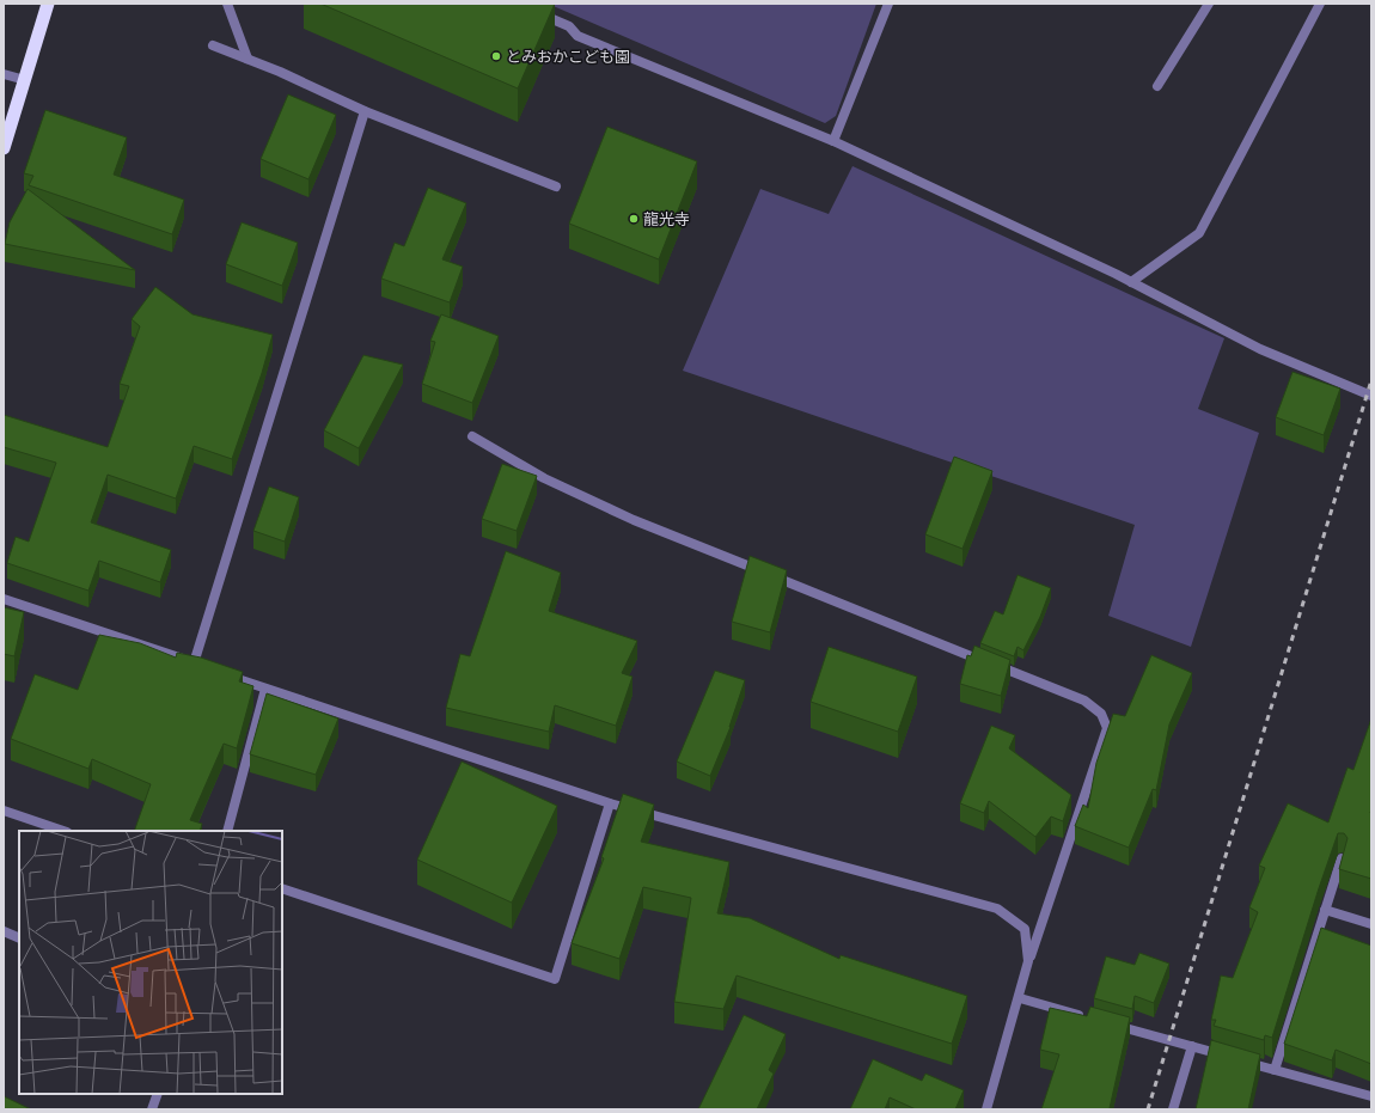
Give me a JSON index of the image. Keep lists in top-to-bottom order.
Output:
{
  "places": ["とみおかこども園", "龍光寺"]
}
